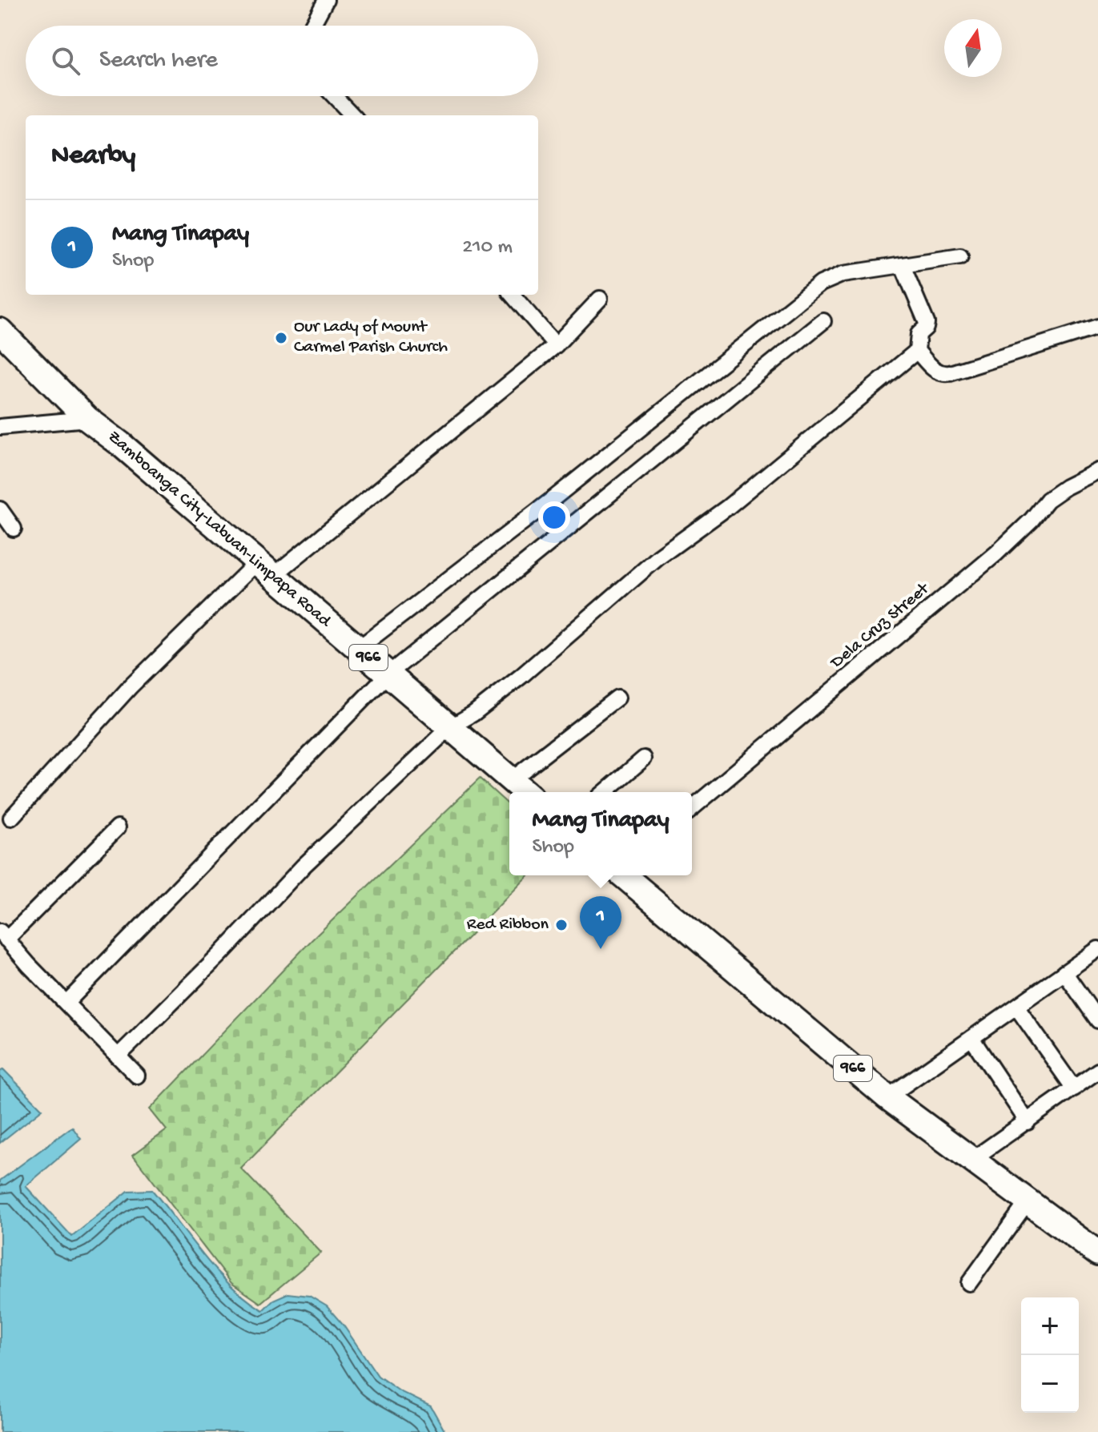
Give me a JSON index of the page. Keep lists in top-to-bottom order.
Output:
{
  "streets": {
    "main road": ["Zamboanga City-Labuan-Limpapa Road", "966"],
    "street": ["Dela Cruz Street"]
  },
  "places": ["Our Lady of Mount Carmel Parish Church", "Red Ribbon"],
  "north": "top",
  "page": {
    "search": "Search here",
    "heading": "Nearby",
    "list": [
      {
        "mark": "1",
        "name": "Mang Tinapay",
        "note": "Shop",
        "value": "210 m"
      }
    ],
    "popup": ["Mang Tinapay", "Shop"],
    "pins": "1",
    "map_buttons": ["+", "−"]
  }
}
